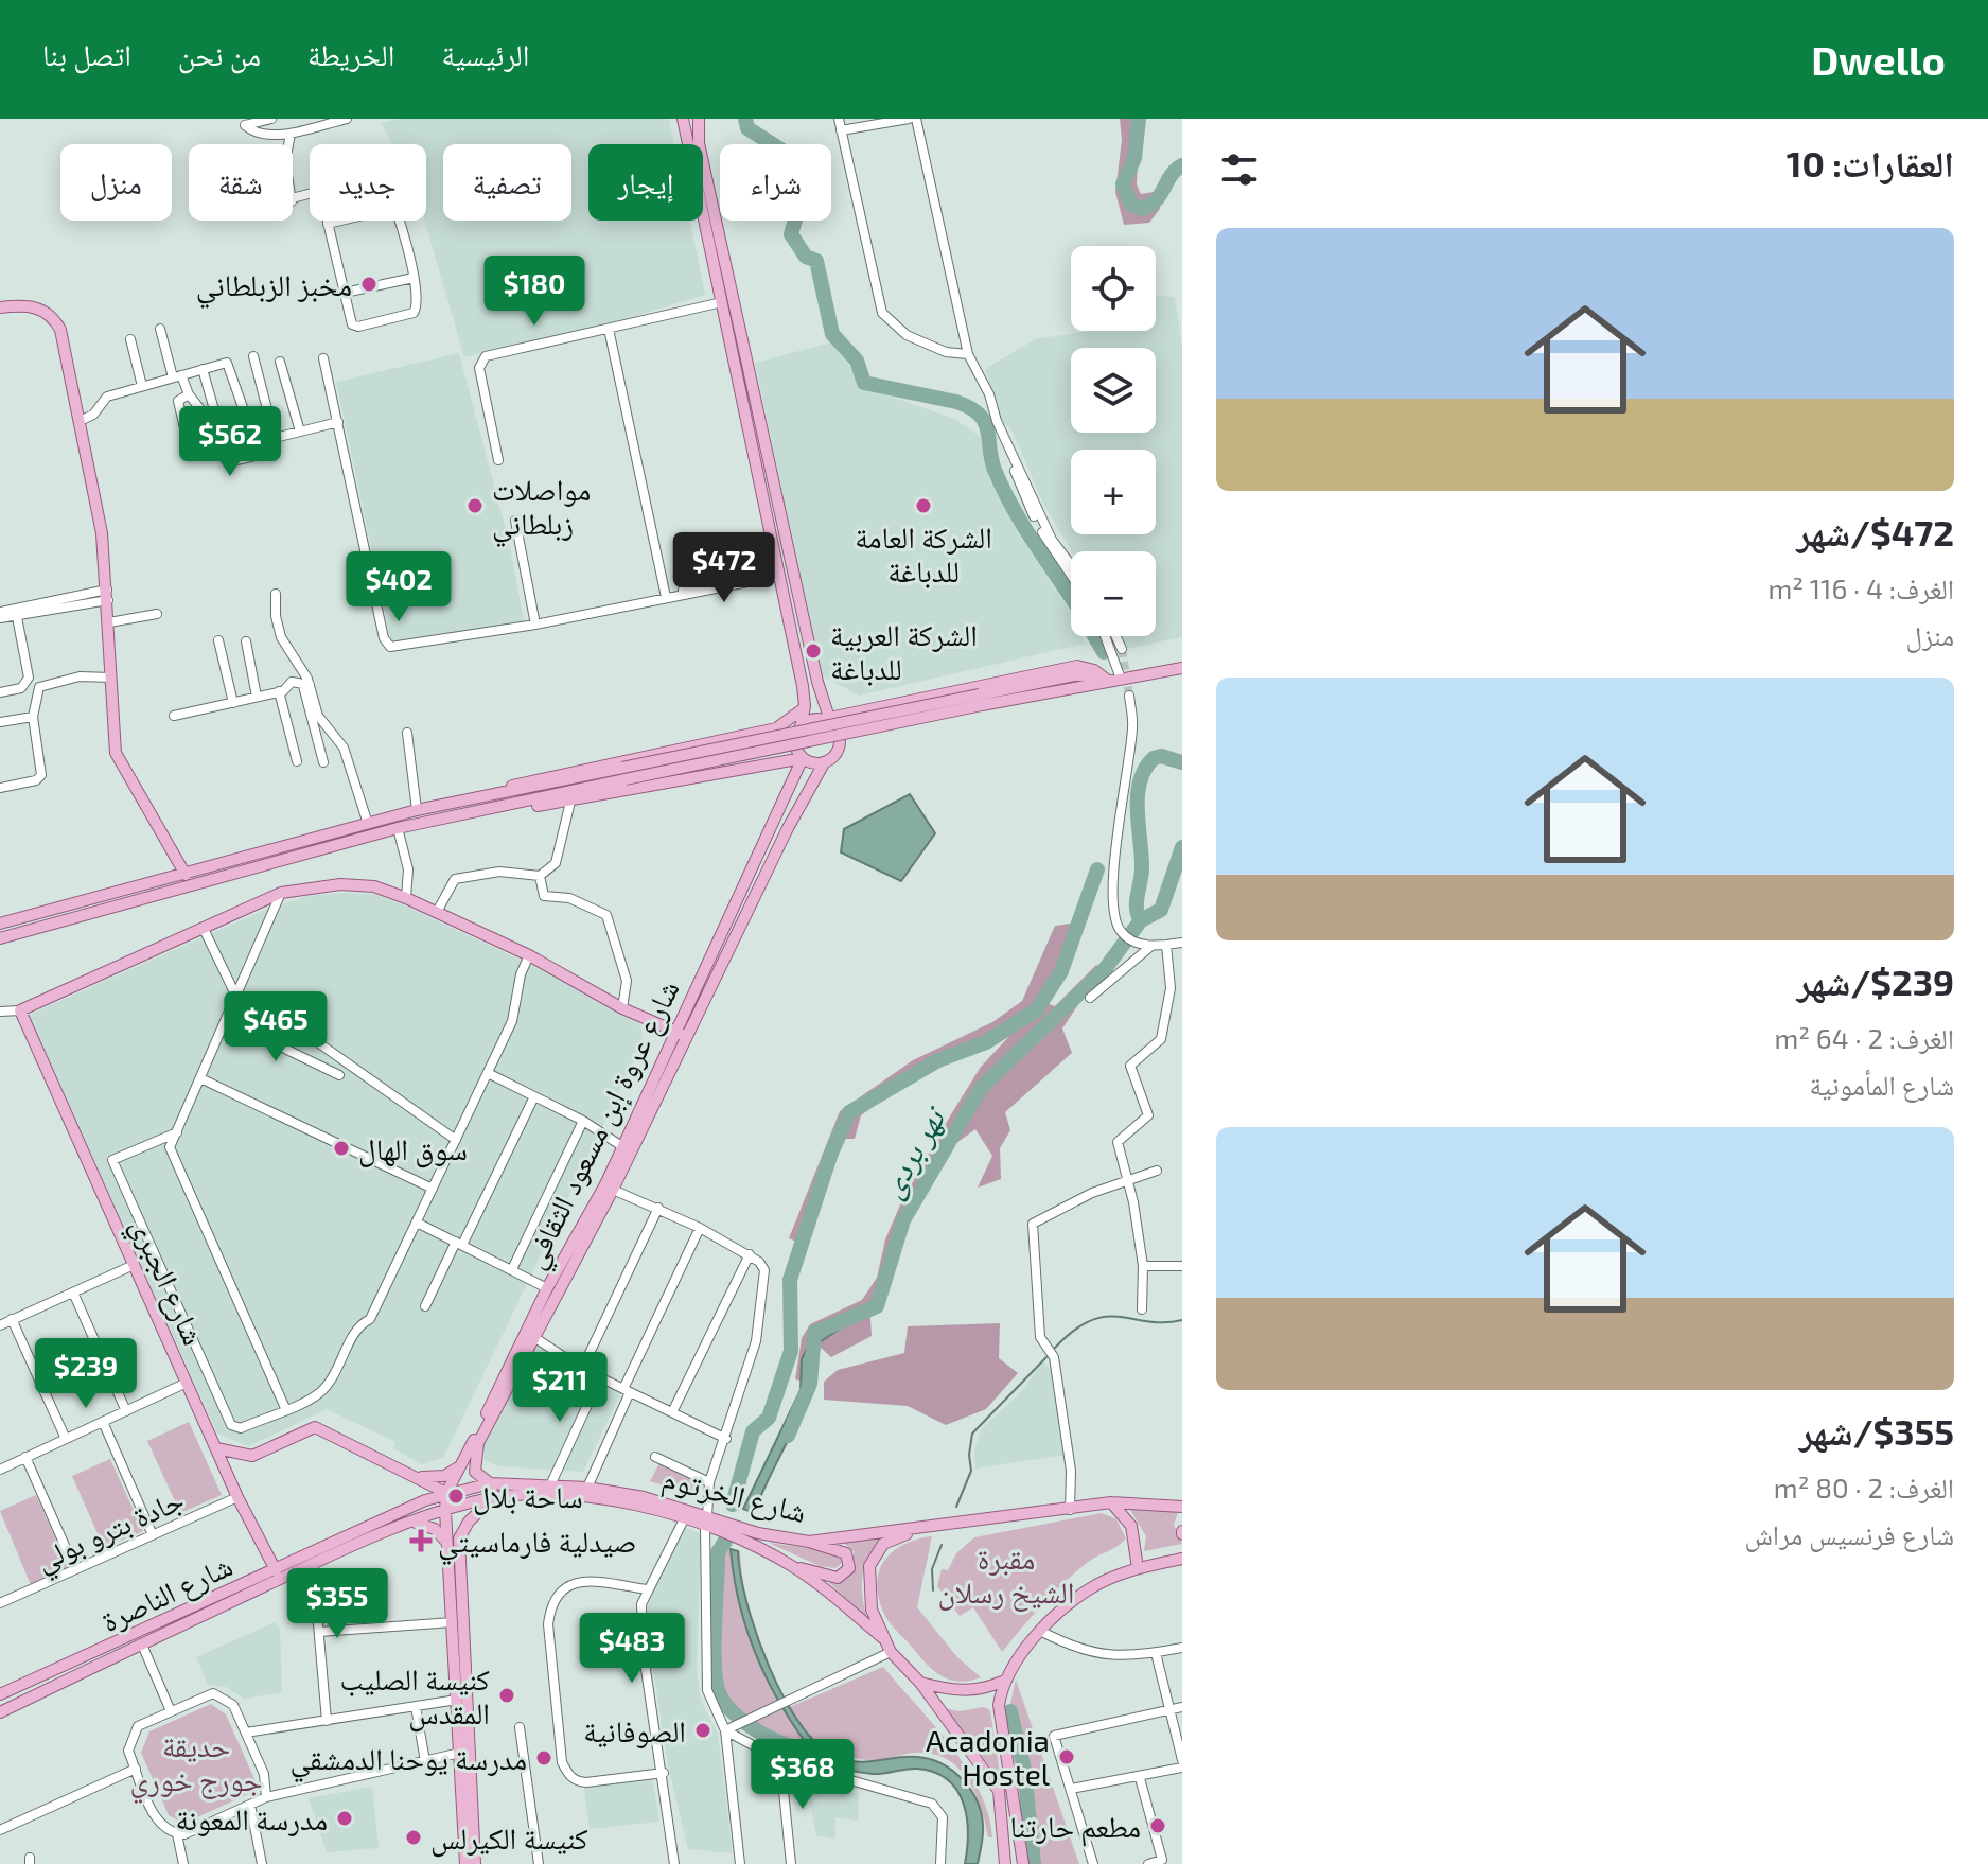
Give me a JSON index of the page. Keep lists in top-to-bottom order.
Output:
{
  "streets": {
    "main road": [
      "شارع عروة إبن مسعود الثقافي",
      "شارع الجبري",
      "شارع الخرتوم",
      "شارع الناصرة"
    ],
    "street": ["جادة بترو بولي"]
  },
  "crossings": [
    ["شارع عروة إبن مسعود الثقافي", "شارع الخرتوم"],
    ["شارع عروة إبن مسعود الثقافي", "شارع الناصرة"],
    ["شارع الجبري", "جادة بترو بولي"],
    ["شارع الجبري", "شارع الناصرة"],
    ["شارع الخرتوم", "شارع الناصرة"]
  ],
  "water": ["نهر بردى"],
  "parks": ["مقبرة الشيخ رسلان", "حديقة جورج خوري"],
  "places": {
    "other": [
      "مخبز الزبلطاني",
      "مواصلات زبلطاني",
      "الشركة العامة للدباغة",
      "الشركة العربية للدباغة",
      "سوق الهال",
      "ساحة بلال",
      "كنيسة الصليب المقدس",
      "الصوفانية",
      "Acadonia Hostel",
      "مدرسة يوحنا الدمشقي",
      "مدرسة المعونة",
      "مطعم حارتنا",
      "كنيسة الكيرلس"
    ],
    "health": ["صيدلية فارماسيتي"]
  },
  "page": {
    "header": "Dwello",
    "nav": [
      "الرئيسية",
      "الخريطة",
      "من نحن",
      "اتصل بنا"
    ],
    "heading": "العقارات: 10",
    "chip": [
      "شراء",
      "إيجار",
      "تصفية",
      "جديد",
      "شقة",
      "منزل"
    ],
    "list": [
      {
        "name": "$472/شهر",
        "note": "الغرف: 4 · 116 m² · منزل"
      },
      {
        "name": "$239/شهر",
        "note": "الغرف: 2 · 64 m² · شارع المأمونية"
      },
      {
        "name": "$355/شهر",
        "note": "الغرف: 2 · 80 m² · شارع فرنسيس مراش"
      }
    ],
    "map_buttons": ["+", "−"],
    "price": [
      "$180",
      "$562",
      "$472",
      "$402",
      "$465",
      "$239",
      "$211",
      "$355",
      "$483",
      "$368"
    ]
  }
}
